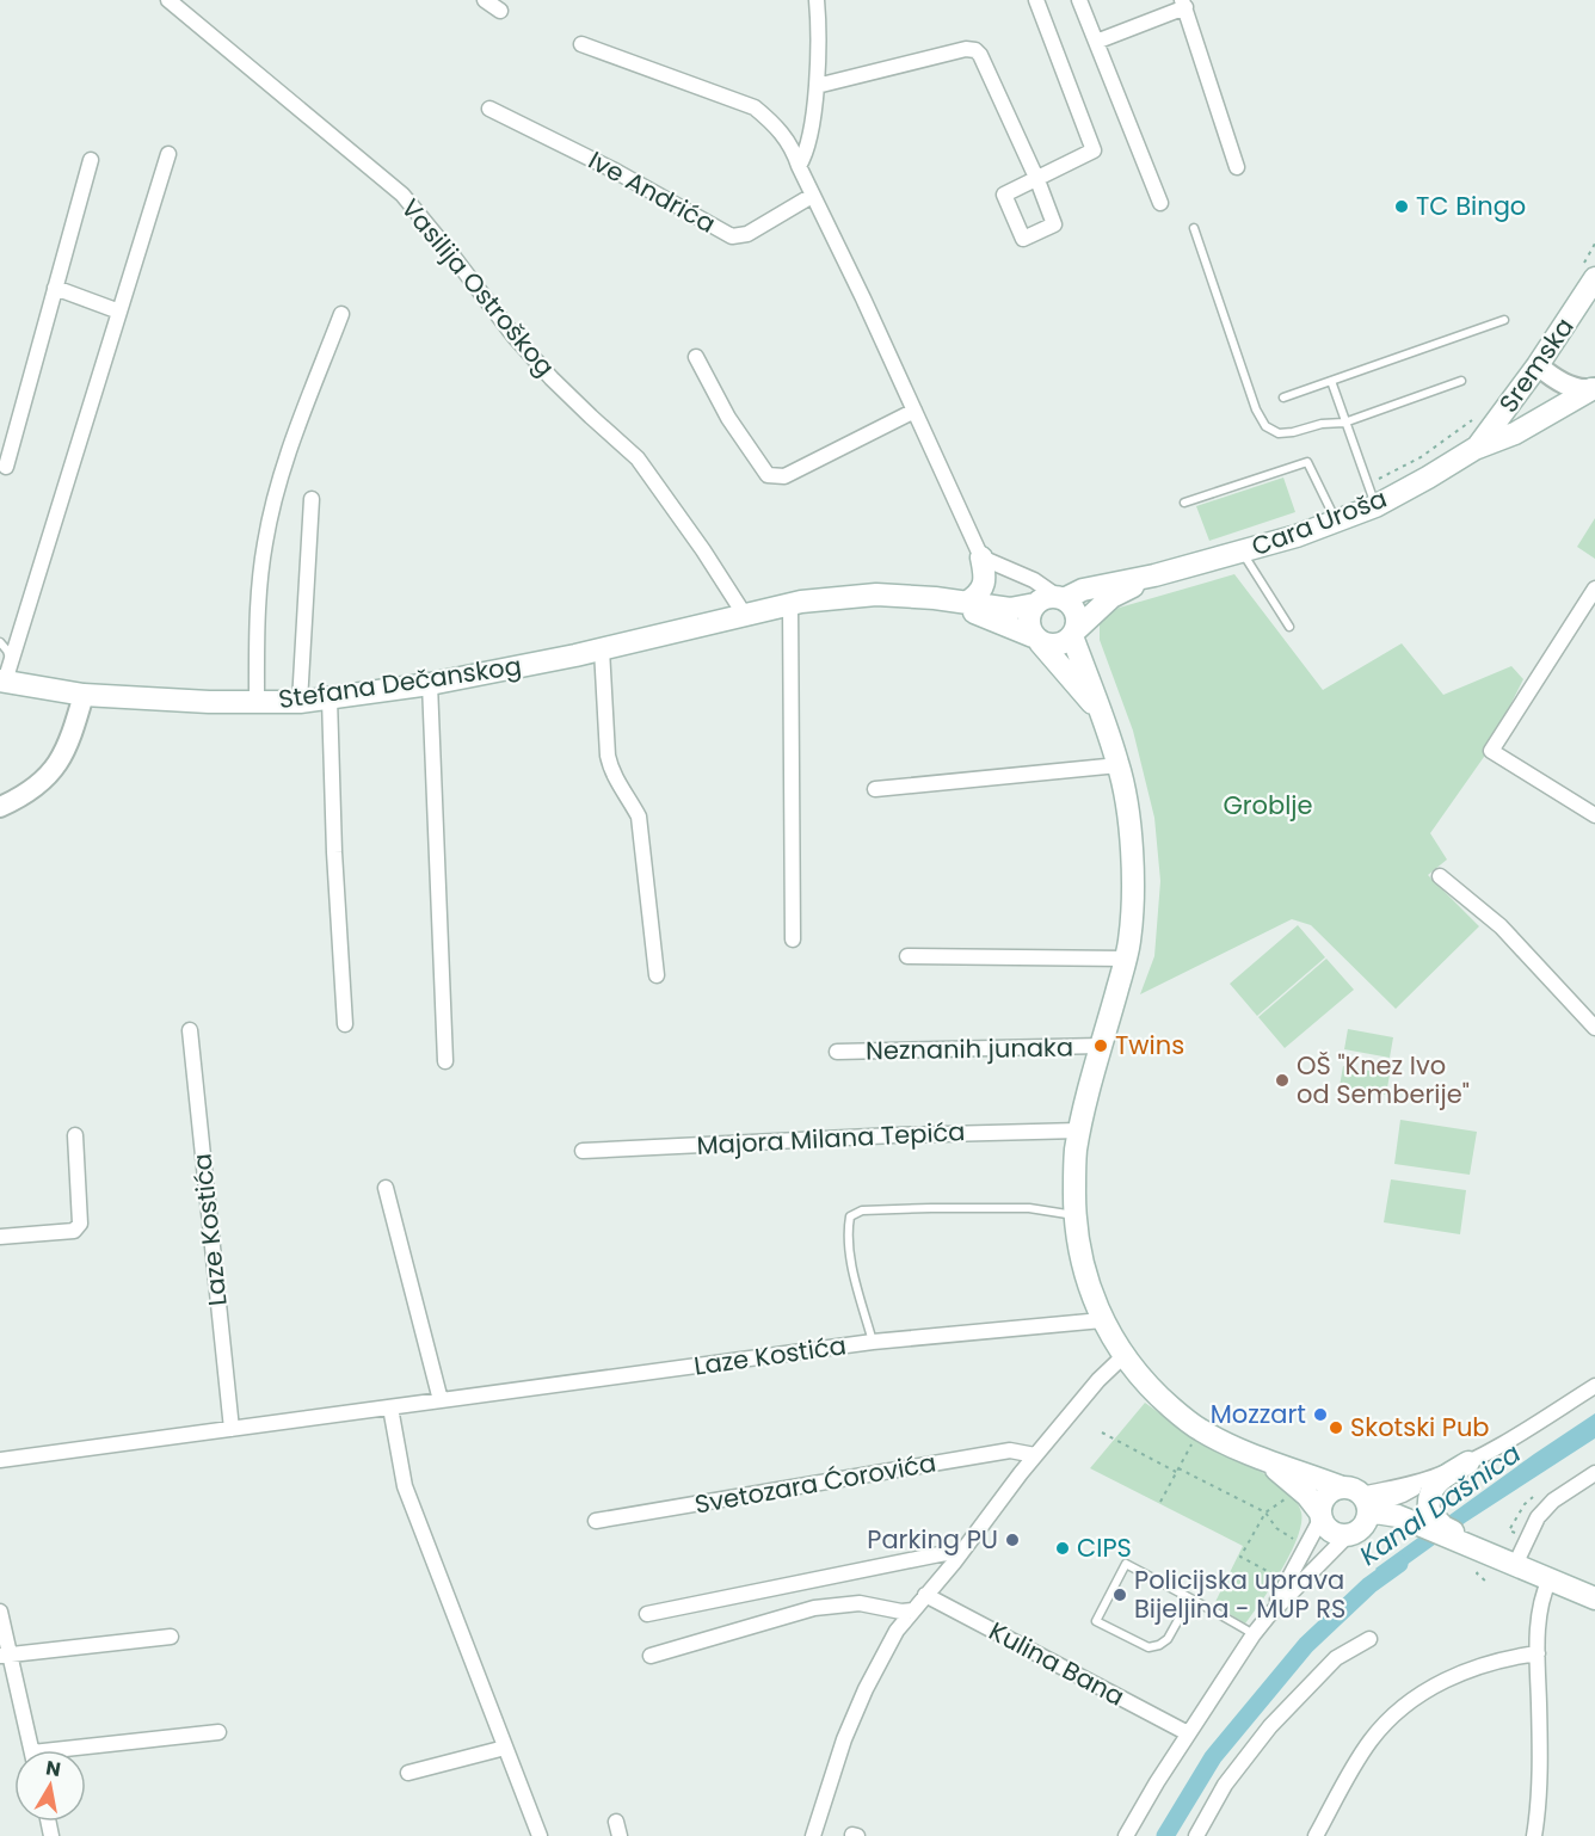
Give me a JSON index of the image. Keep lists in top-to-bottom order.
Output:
{
  "streets": {
    "main road": [
      "Sremska",
      "Cara Uroša",
      "Stefana Dečanskog",
      "Neznanih junaka"
    ],
    "street": [
      "Ive Andrića",
      "Vasilija Ostroškog",
      "Majora Milana Tepića",
      "Laze Kostića",
      "Svetozara Ćorovića",
      "Kulina Bana"
    ]
  },
  "crossings": [
    ["Vasilija Ostroškog", "Stefana Dečanskog"],
    ["Sremska", "Cara Uroša"],
    ["Neznanih junaka", "Majora Milana Tepića"],
    ["Neznanih junaka", "Laze Kostića"]
  ],
  "water": ["Kanal Dašnica"],
  "parks": ["Groblje"],
  "places": [
    "TC Bingo",
    "Twins",
    "OŠ \"Knez Ivo od Semberije\"",
    "Mozzart",
    "Skotski Pub",
    "Parking PU",
    "CIPS",
    "Policijska uprava Bijeljina - MUP RS"
  ],
  "north": "top"
}
